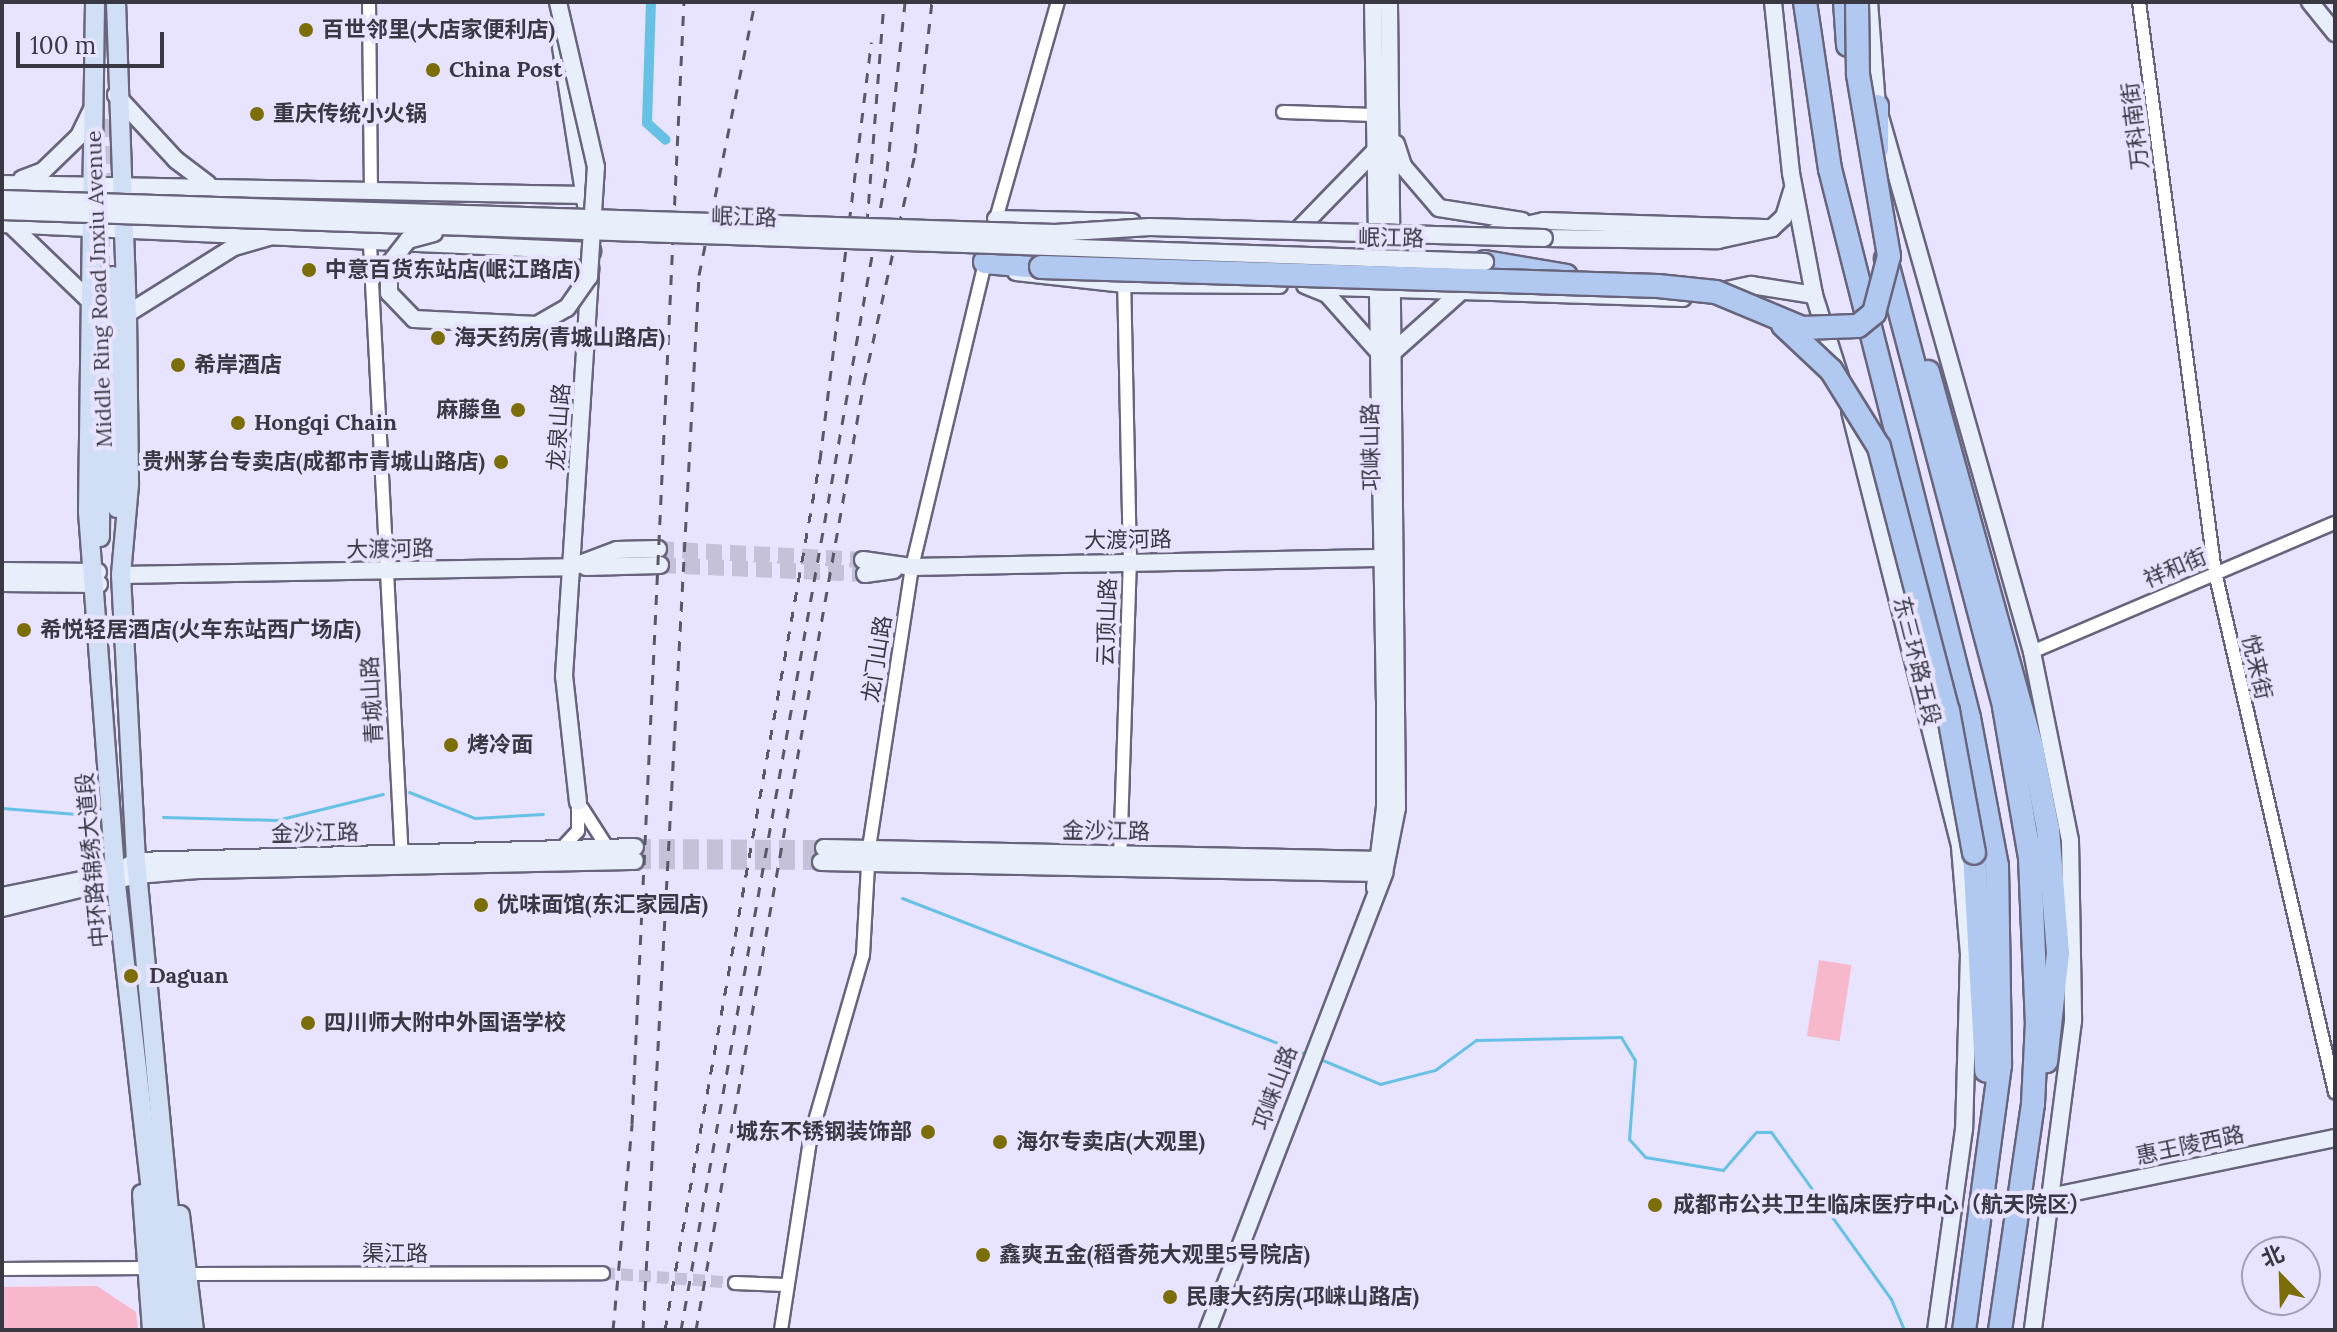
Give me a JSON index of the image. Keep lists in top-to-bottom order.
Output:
{
  "streets": {
    "highway": ["东三环路五段"],
    "main road": [
      "岷江路",
      "Middle Ring Road Jnxiu Avenue",
      "龙泉山路",
      "邛崃山路",
      "大渡河路",
      "金沙江路",
      "中环路锦绣大道段",
      "惠王陵西路"
    ],
    "street": [
      "万科南街",
      "祥和街",
      "云顶山路",
      "龙门山路",
      "悦来街",
      "青城山路",
      "渠江路"
    ]
  },
  "crossings": [
    ["万科南街", "悦来街"],
    ["Middle Ring Road Jnxiu Avenue", "大渡河路"],
    ["Middle Ring Road Jnxiu Avenue", "中环路锦绣大道段"],
    ["龙泉山路", "大渡河路"],
    ["龙泉山路", "金沙江路"],
    ["邛崃山路", "大渡河路"],
    ["邛崃山路", "金沙江路"],
    ["大渡河路", "云顶山路"],
    ["大渡河路", "龙门山路"],
    ["大渡河路", "青城山路"],
    ["大渡河路", "中环路锦绣大道段"],
    ["祥和街", "悦来街"],
    ["云顶山路", "金沙江路"],
    ["龙门山路", "金沙江路"],
    ["青城山路", "金沙江路"],
    ["金沙江路", "中环路锦绣大道段"]
  ],
  "places": [
    "百世邻里(大店家便利店)",
    "China Post",
    "重庆传统小火锅",
    "中意百货东站店(岷江路店)",
    "海天药房(青城山路店)",
    "希岸酒店",
    "麻藤鱼",
    "Hongqi Chain",
    "贵州茅台专卖店(成都市青城山路店)",
    "希悦轻居酒店(火车东站西广场店)",
    "烤冷面",
    "优味面馆(东汇家园店)",
    "Daguan",
    "四川师大附中外国语学校",
    "城东不锈钢装饰部",
    "海尔专卖店(大观里)",
    "成都市公共卫生临床医疗中心（航天院区）",
    "鑫爽五金(稻香苑大观里5号院店)",
    "民康大药房(邛崃山路店)"
  ],
  "scale_bar": "100 m",
  "north": "top left"
}
